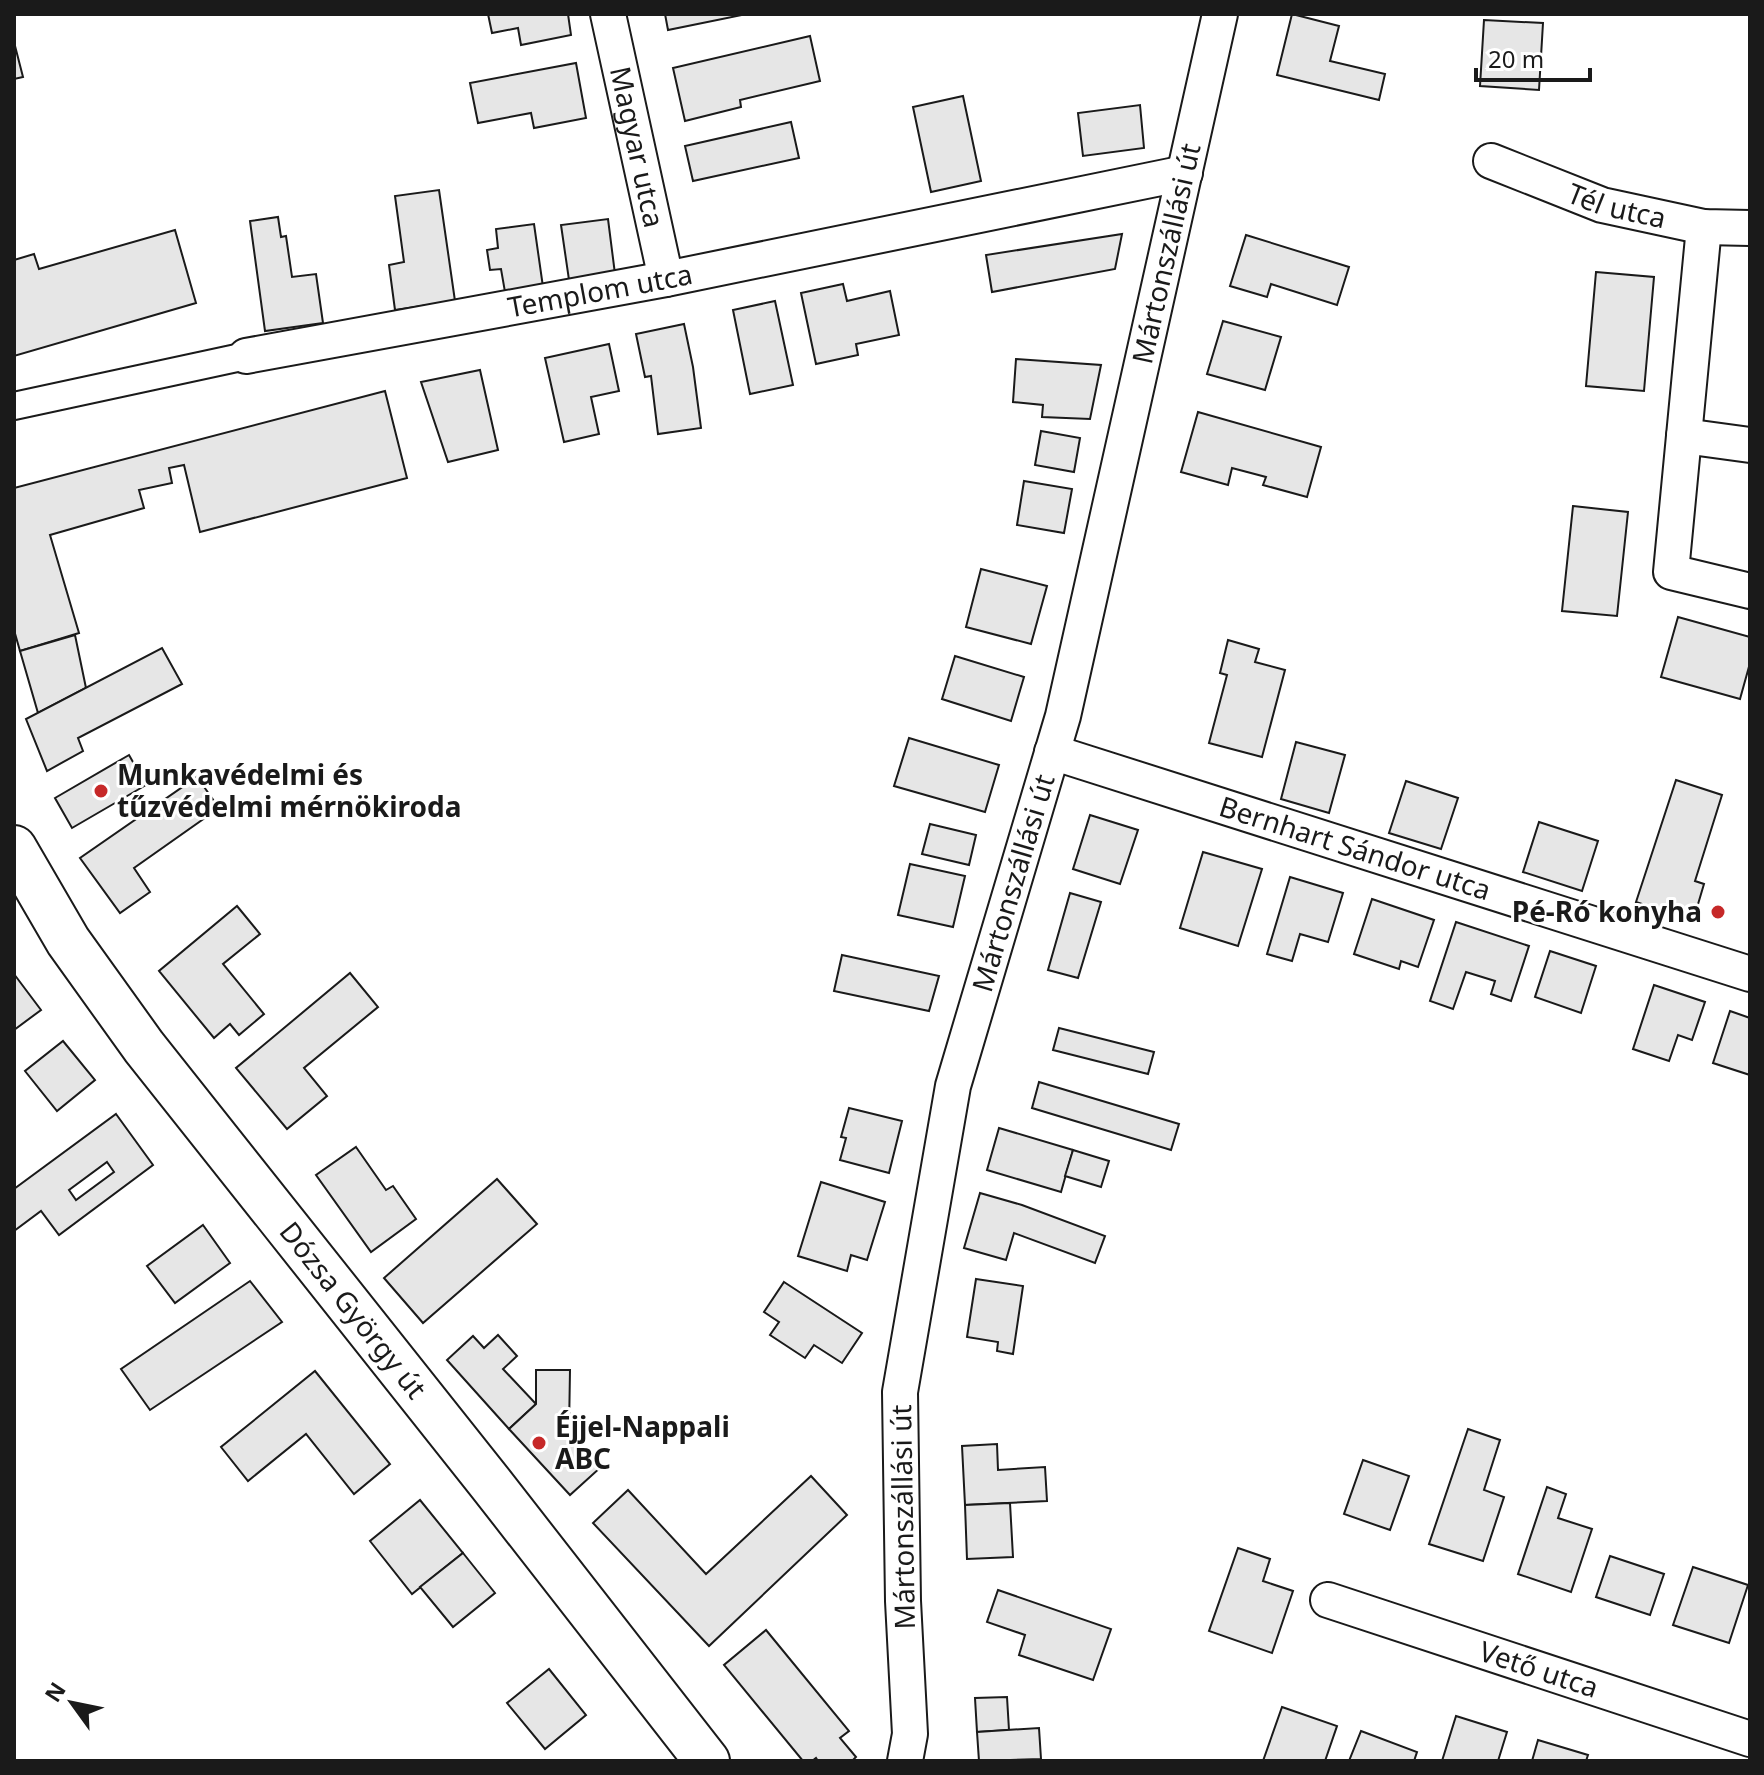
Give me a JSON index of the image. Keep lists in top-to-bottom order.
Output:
{
  "streets": {
    "main road": ["Dózsa György út"],
    "street": [
      "Magyar utca",
      "Tél utca",
      "Mártonszállási út",
      "Templom utca",
      "Bernhart Sándor utca",
      "Vető utca"
    ]
  },
  "crossings": [
    ["Magyar utca", "Templom utca"],
    ["Mártonszállási út", "Templom utca"],
    ["Mártonszállási út", "Bernhart Sándor utca"]
  ],
  "places": ["Munkavédelmi és tűzvédelmi mérnökiroda", "Pé-Ró konyha", "Éjjel-Nappali ABC"],
  "scale_bar": "20 m",
  "north": "top left"
}
